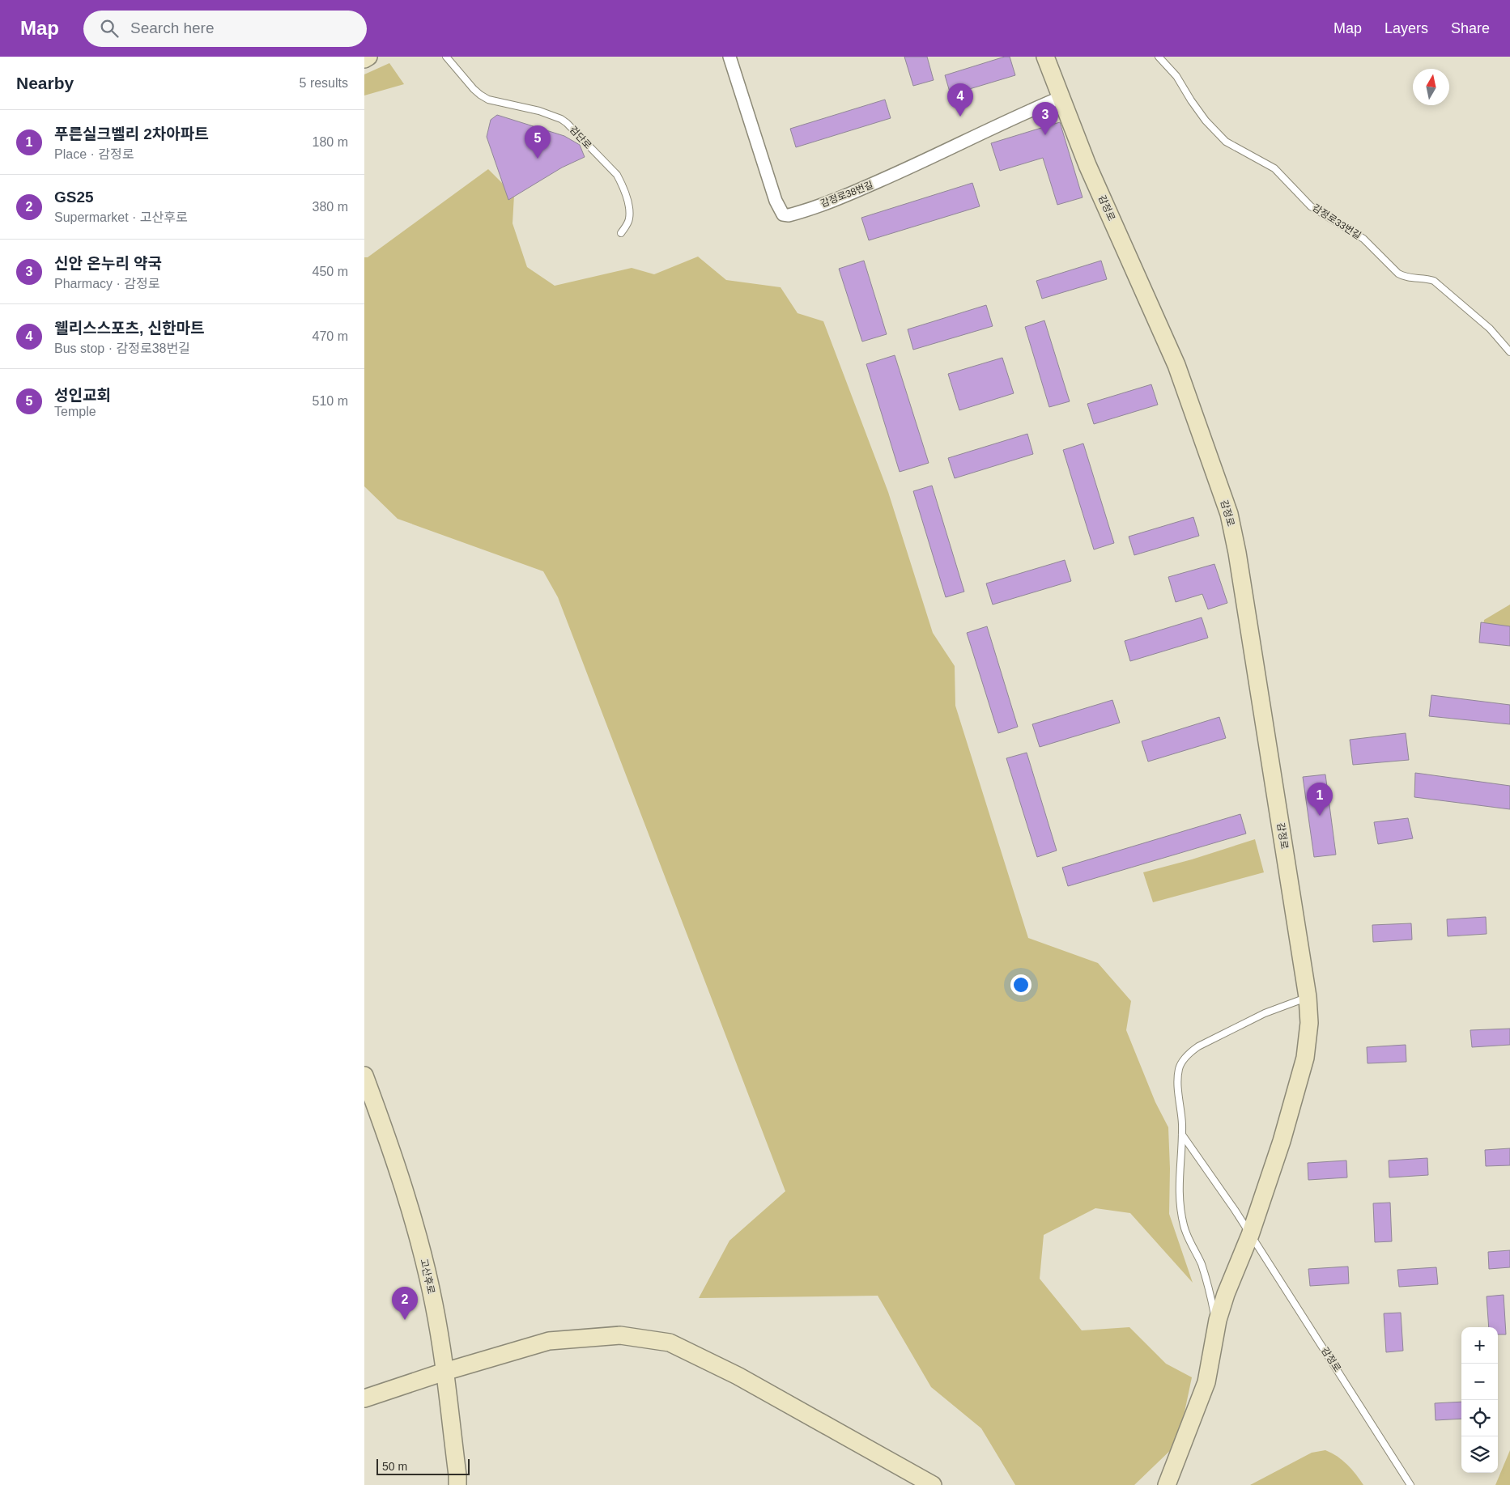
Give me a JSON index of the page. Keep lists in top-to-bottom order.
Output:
{
  "streets": {
    "street": ["감정로38번길", "감정로", "고산후로"],
    "lane": ["검단로", "감정로33번길"]
  },
  "crossings": [
    ["감정로38번길", "감정로"]
  ],
  "scale_bar": "50 m",
  "north": "top",
  "page": {
    "header": "Map",
    "search": "Search here",
    "nav": ["Map", "Layers", "Share"],
    "heading": ["Nearby", "5 results"],
    "pins": [
      "4",
      "3",
      "5",
      "1",
      "2"
    ],
    "list": [
      {
        "mark": "1",
        "name": "푸른실크벨리 2차아파트",
        "note": "Place · 감정로",
        "value": "180 m"
      },
      {
        "mark": "2",
        "name": "GS25",
        "note": "Supermarket · 고산후로",
        "value": "380 m"
      },
      {
        "mark": "3",
        "name": "신안 온누리 약국",
        "note": "Pharmacy · 감정로",
        "value": "450 m"
      },
      {
        "mark": "4",
        "name": "웰리스스포츠, 신한마트",
        "note": "Bus stop · 감정로38번길",
        "value": "470 m"
      },
      {
        "mark": "5",
        "name": "성인교회",
        "note": "Temple",
        "value": "510 m"
      }
    ],
    "map_buttons": ["+", "−"],
    "scale": "50 m"
  }
}
